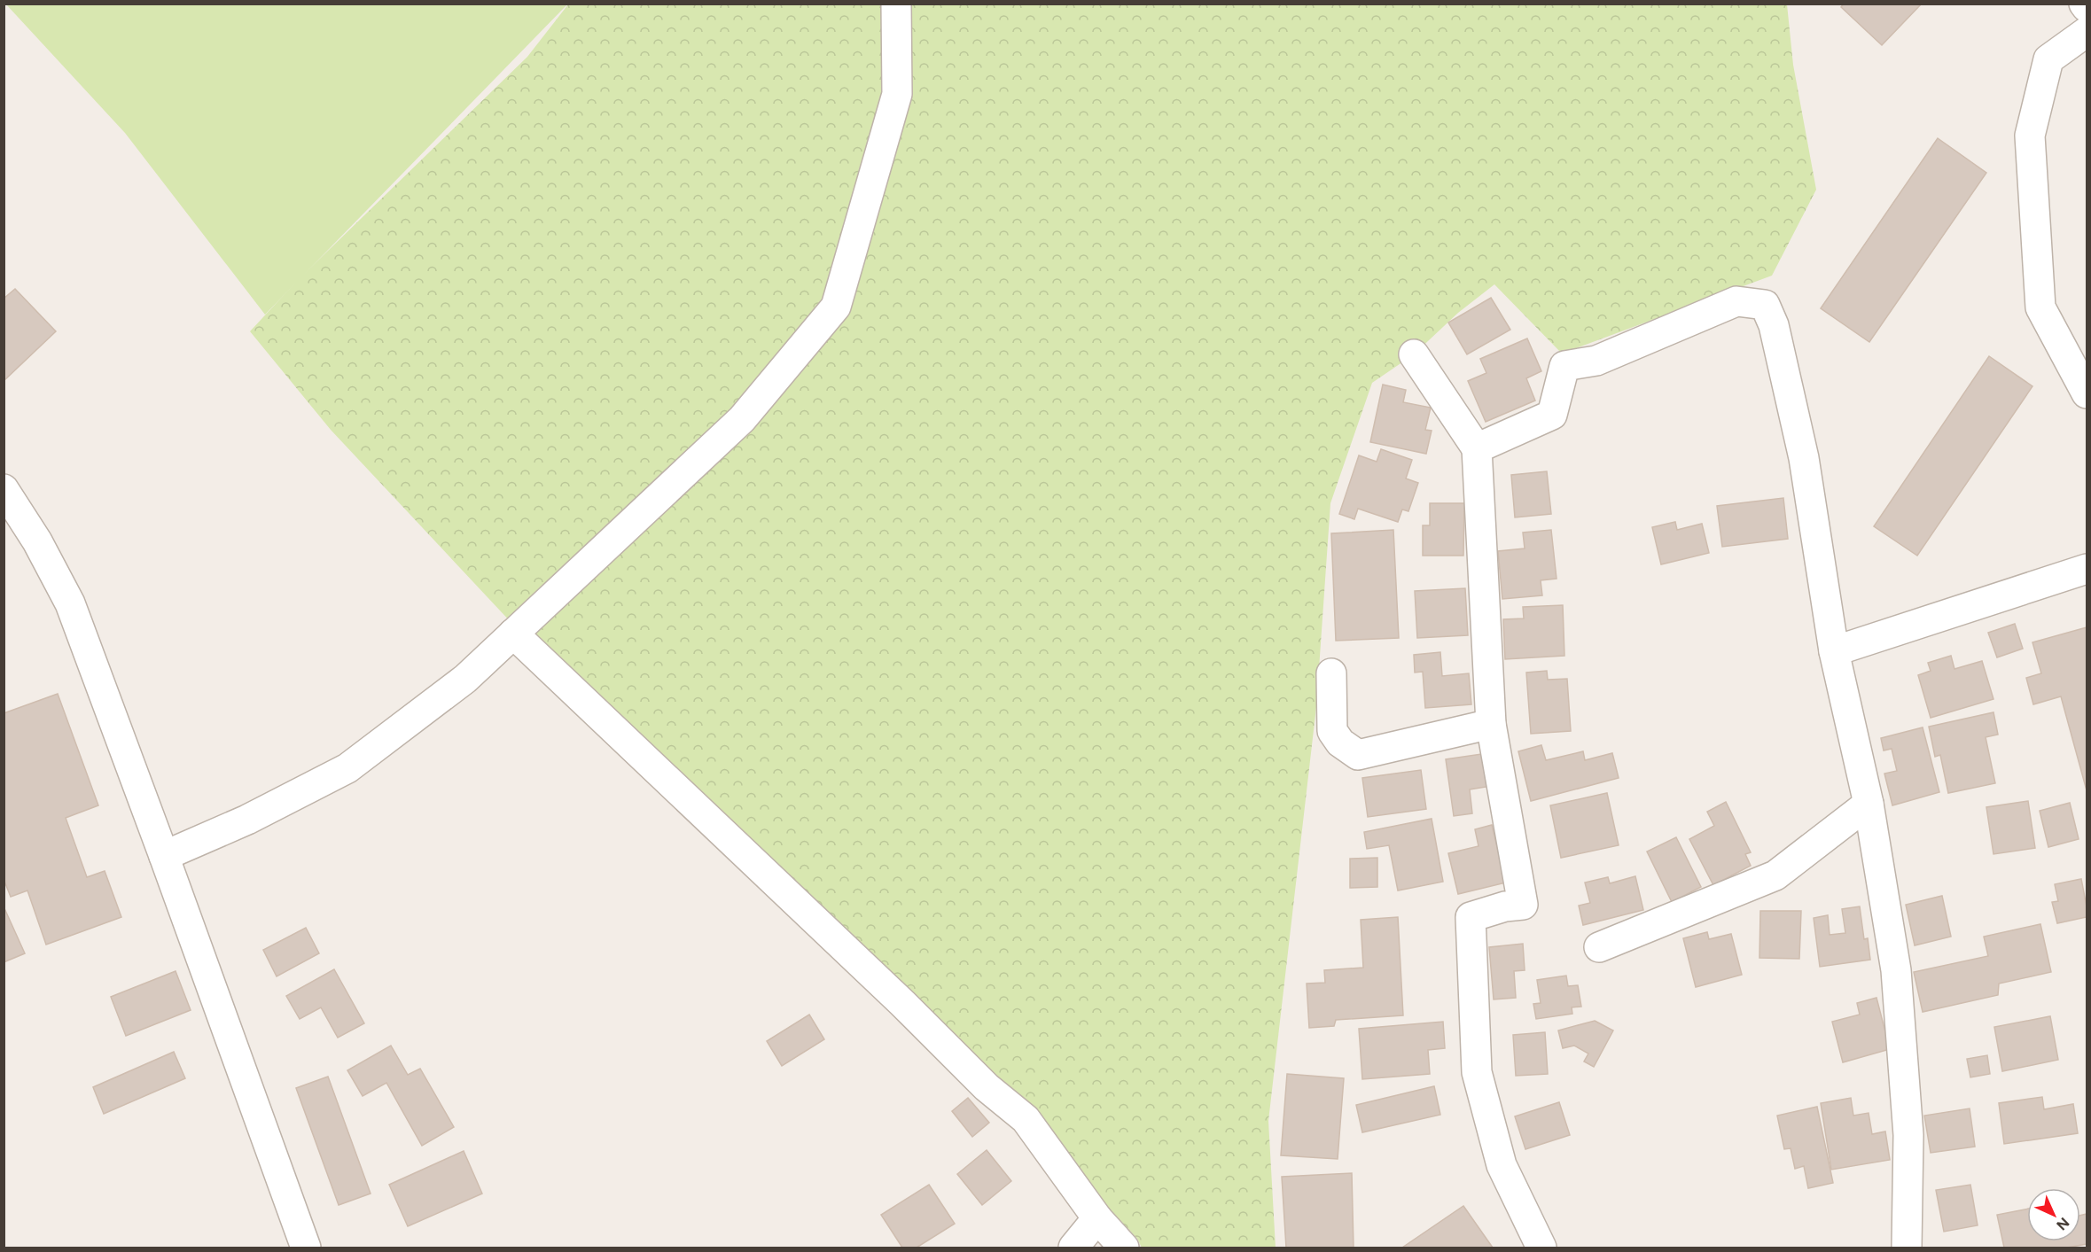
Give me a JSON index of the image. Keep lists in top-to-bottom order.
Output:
{
  "north": "bottom right"
}
